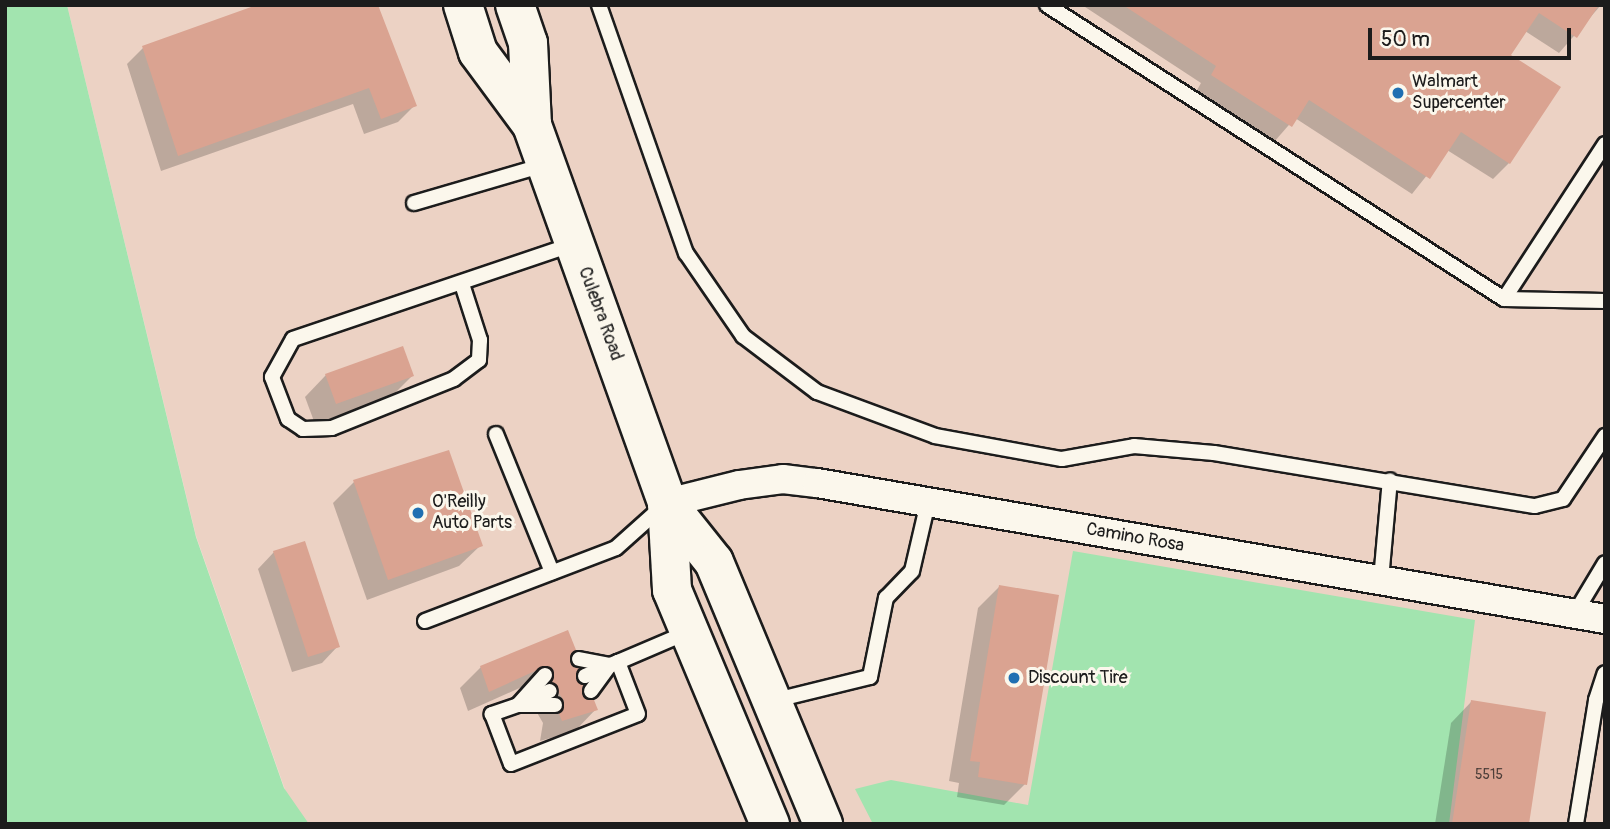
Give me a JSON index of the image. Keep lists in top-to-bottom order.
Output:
{
  "streets": {
    "main road": ["Culebra Road"],
    "street": ["Camino Rosa"]
  },
  "crossings": [
    ["Culebra Road", "Camino Rosa"]
  ],
  "places": ["Walmart Supercenter", "O'Reilly Auto Parts", "Discount Tire"],
  "house_numbers": ["5515"],
  "scale_bar": "50 m"
}
